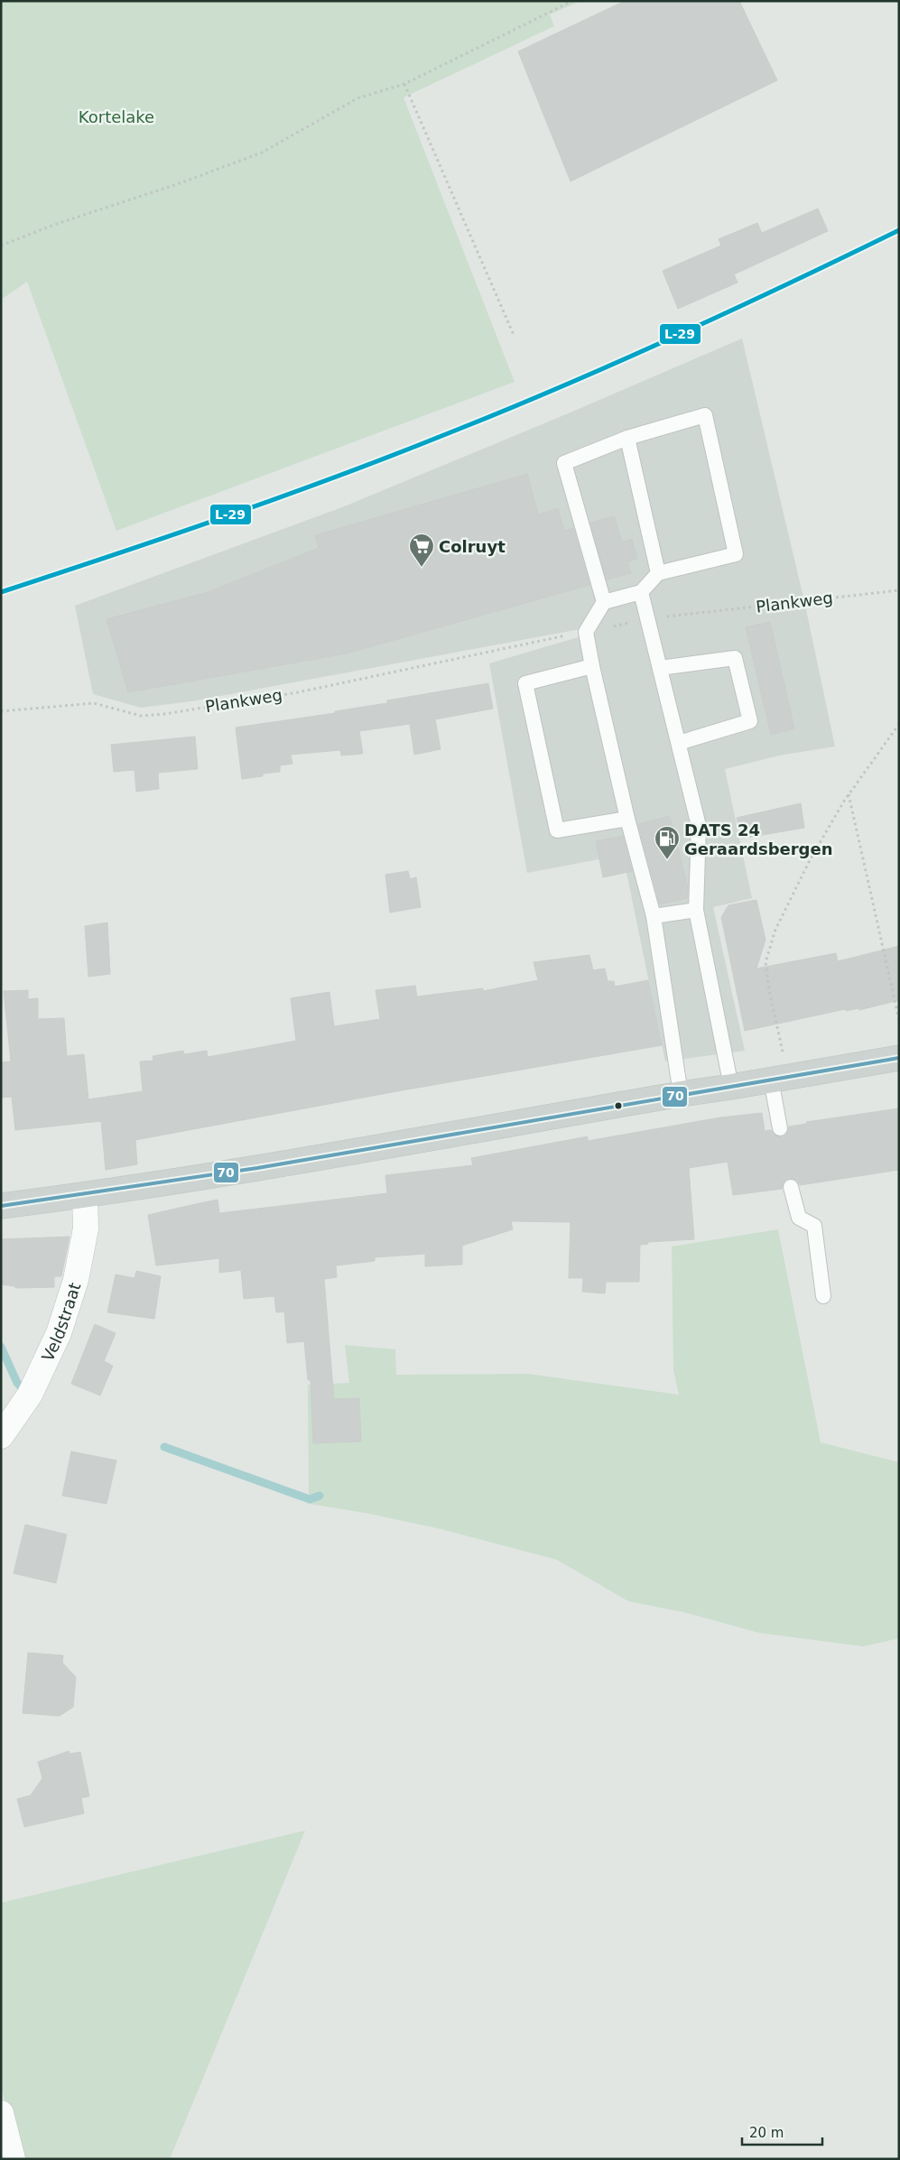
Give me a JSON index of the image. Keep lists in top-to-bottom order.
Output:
{
  "streets": {
    "street": ["Veldstraat"],
    "path": ["Plankweg"]
  },
  "parks": ["Kortelake"],
  "places": {
    "supermarket": ["Colruyt"],
    "fuel station": ["DATS 24 Geraardsbergen"]
  },
  "lines": ["transit line L-29", "transit line 70"],
  "scale_bar": "20 m"
}
